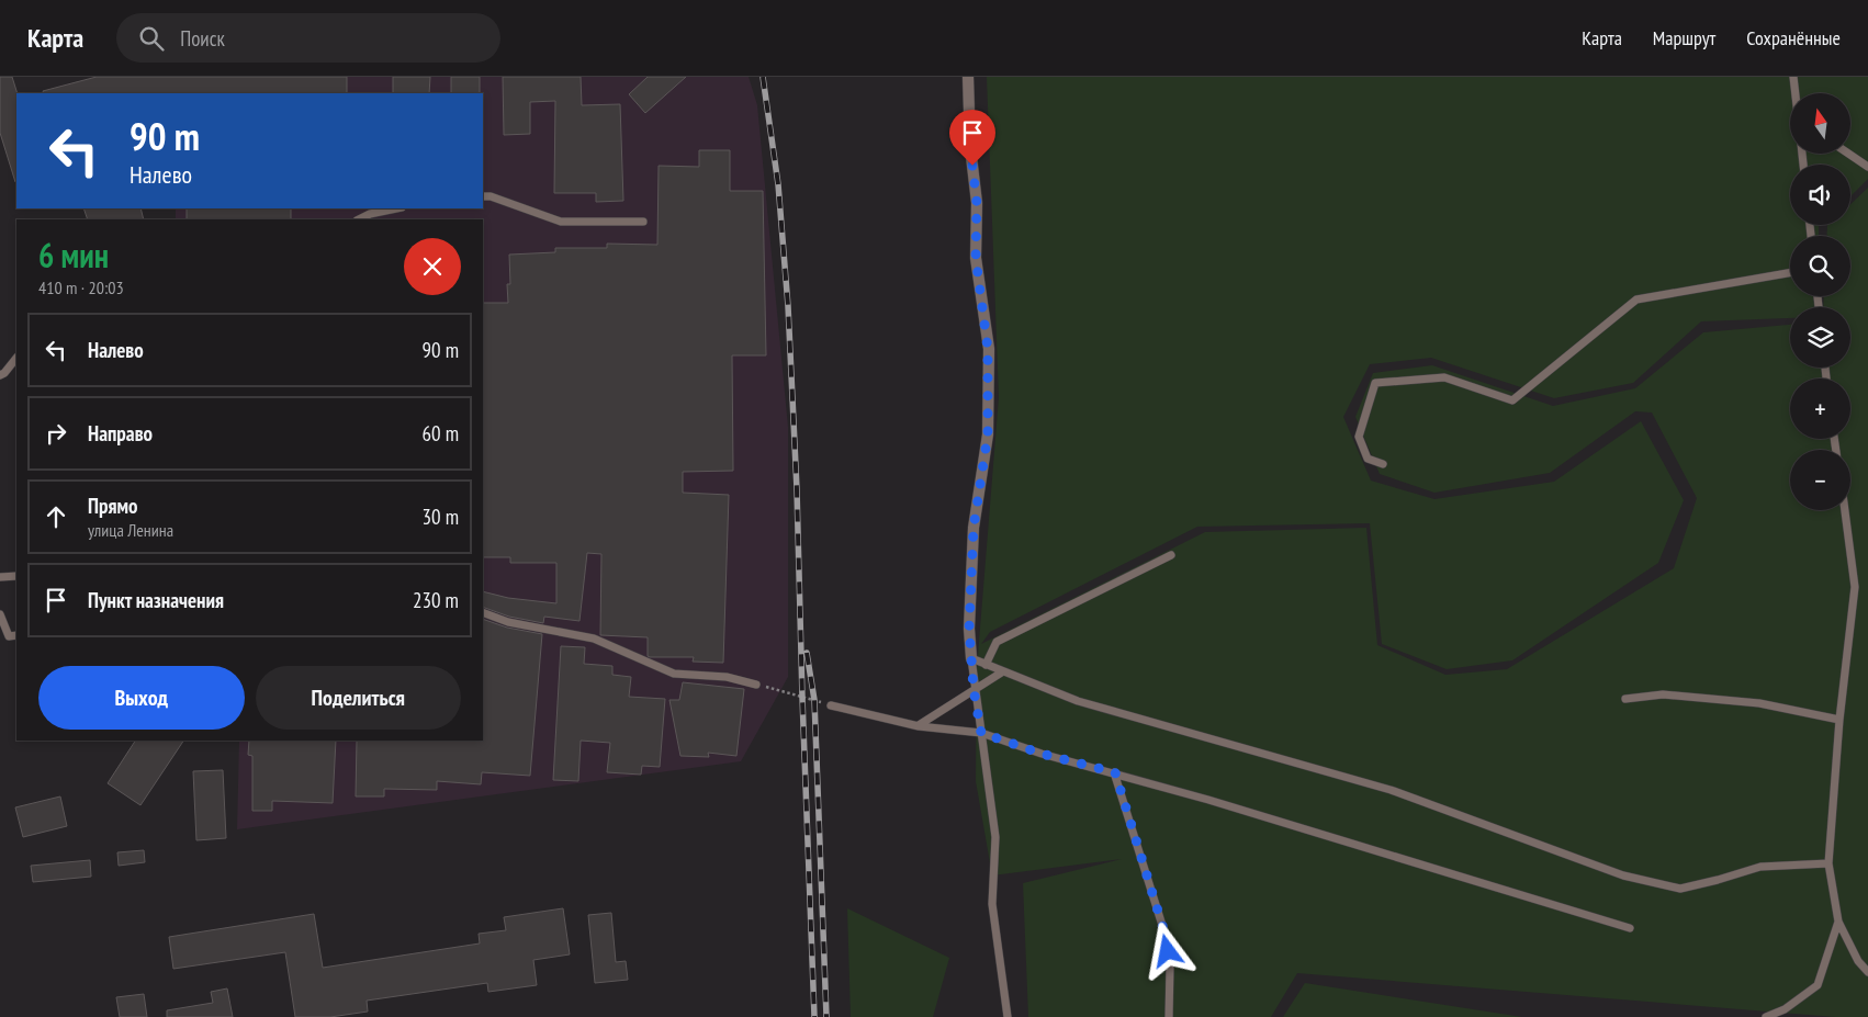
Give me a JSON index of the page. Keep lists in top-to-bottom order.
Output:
{
  "north": "top",
  "page": {
    "header": "Карта",
    "search": "Поиск",
    "nav": ["Карта", "Маршрут", "Сохранённые"],
    "map_buttons": ["+", "−"],
    "turn": ["90 m", "Налево"],
    "heading": ["6 мин", "410 m · 20:03"],
    "list": [
      {
        "name": "Налево",
        "value": "90 m"
      },
      {
        "name": "Направо",
        "value": "60 m"
      },
      {
        "name": "Прямо",
        "note": "улица Ленина",
        "value": "30 m"
      },
      {
        "name": "Пункт назначения",
        "value": "230 m"
      }
    ],
    "buttons": ["Выход", "Поделиться"]
  }
}
